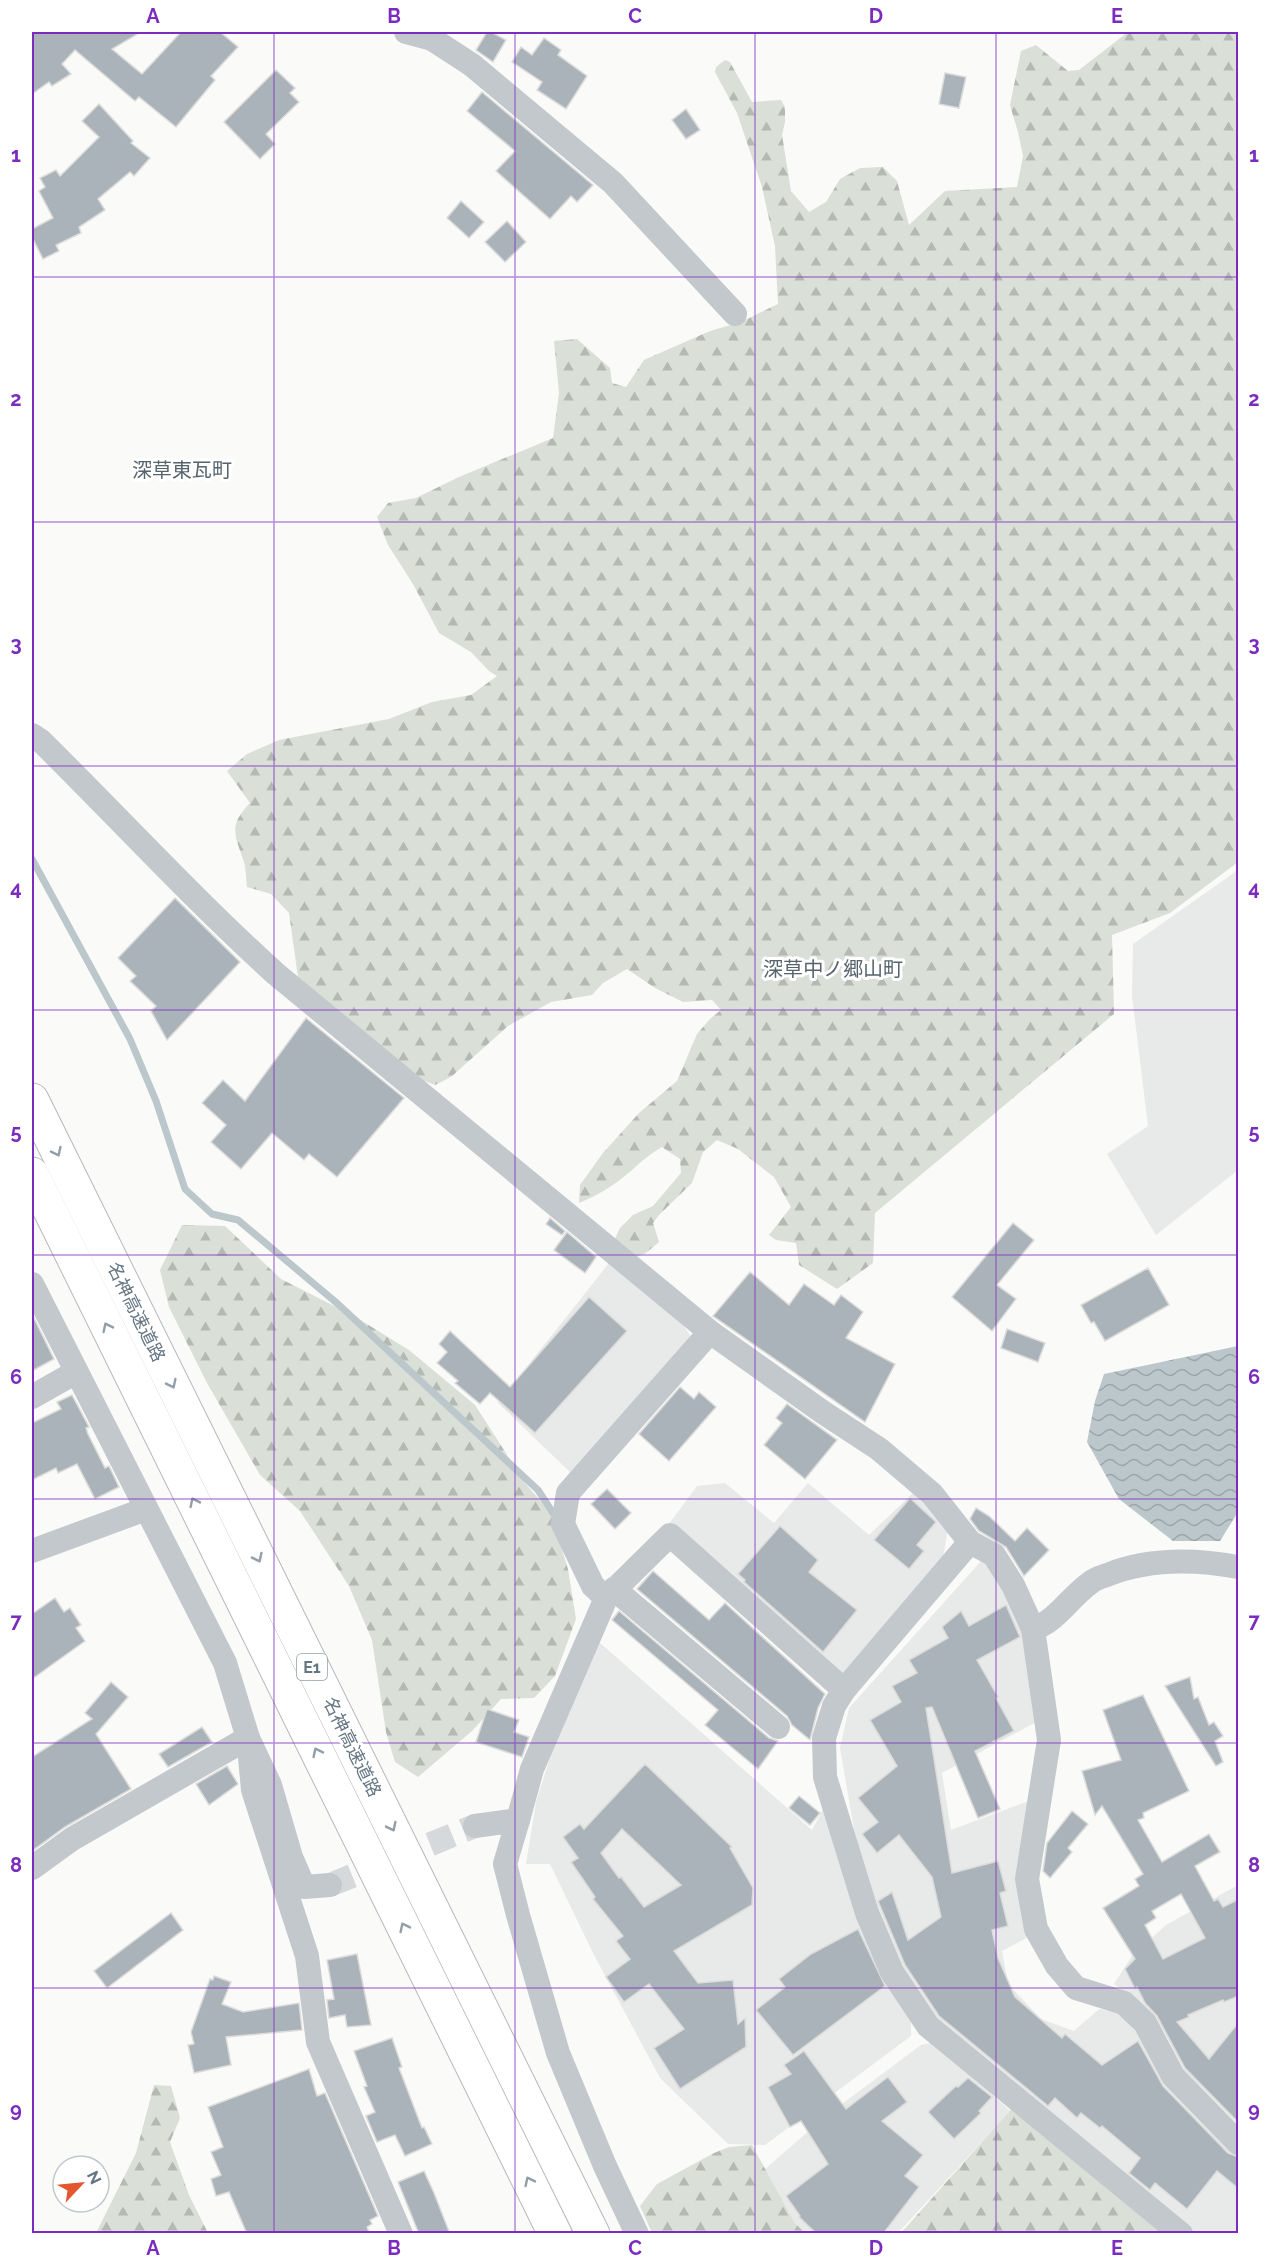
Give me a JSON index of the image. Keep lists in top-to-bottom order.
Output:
{
  "streets": {
    "highway": ["名神高速道路", "E1"]
  },
  "districts": ["深草東瓦町", "深草中ノ郷山町"],
  "north": "top right",
  "grid": {
    "columns": [
      "A",
      "B",
      "C",
      "D",
      "E"
    ],
    "rows": [
      "1",
      "2",
      "3",
      "4",
      "5",
      "6",
      "7",
      "8",
      "9"
    ]
  }
}
